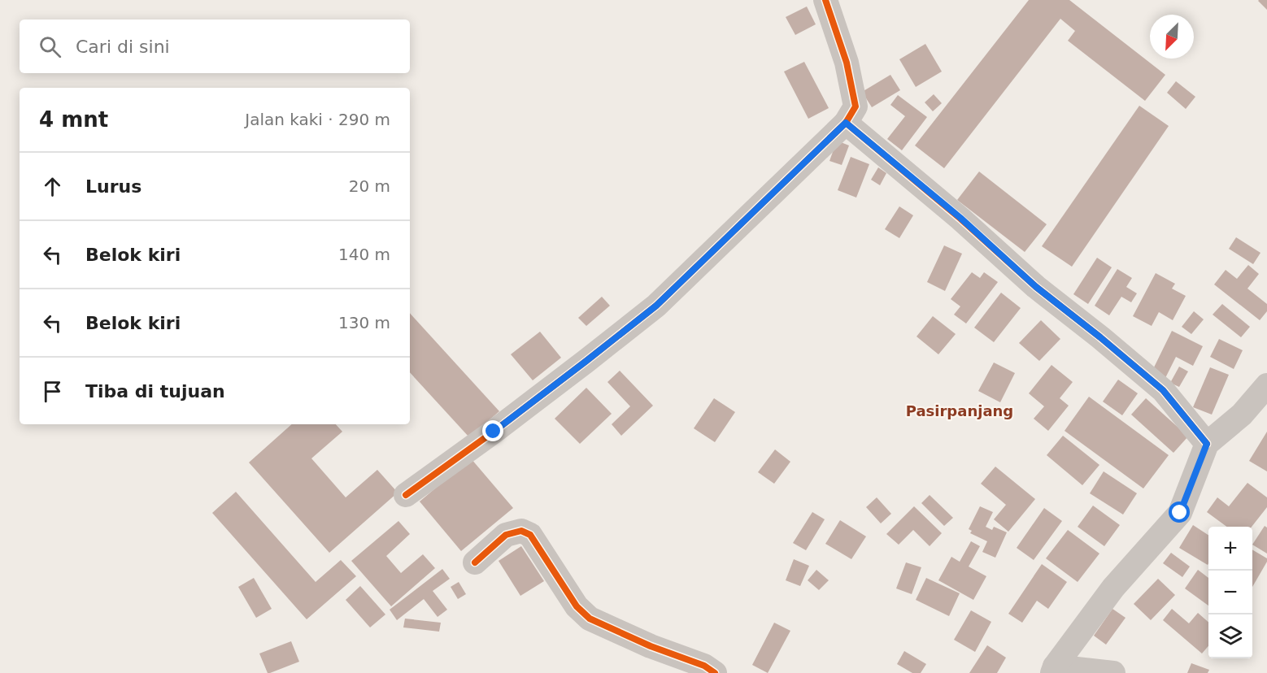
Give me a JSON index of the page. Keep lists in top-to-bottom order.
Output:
{
  "districts": ["Pasirpanjang"],
  "north": "bottom left",
  "page": {
    "search": "Cari di sini",
    "heading": ["4 mnt", "Jalan kaki · 290 m"],
    "list": [
      ["Lurus", "20 m"],
      ["Belok kiri", "140 m"],
      ["Belok kiri", "130 m"],
      "Tiba di tujuan"
    ],
    "map_buttons": ["+", "−"]
  }
}
